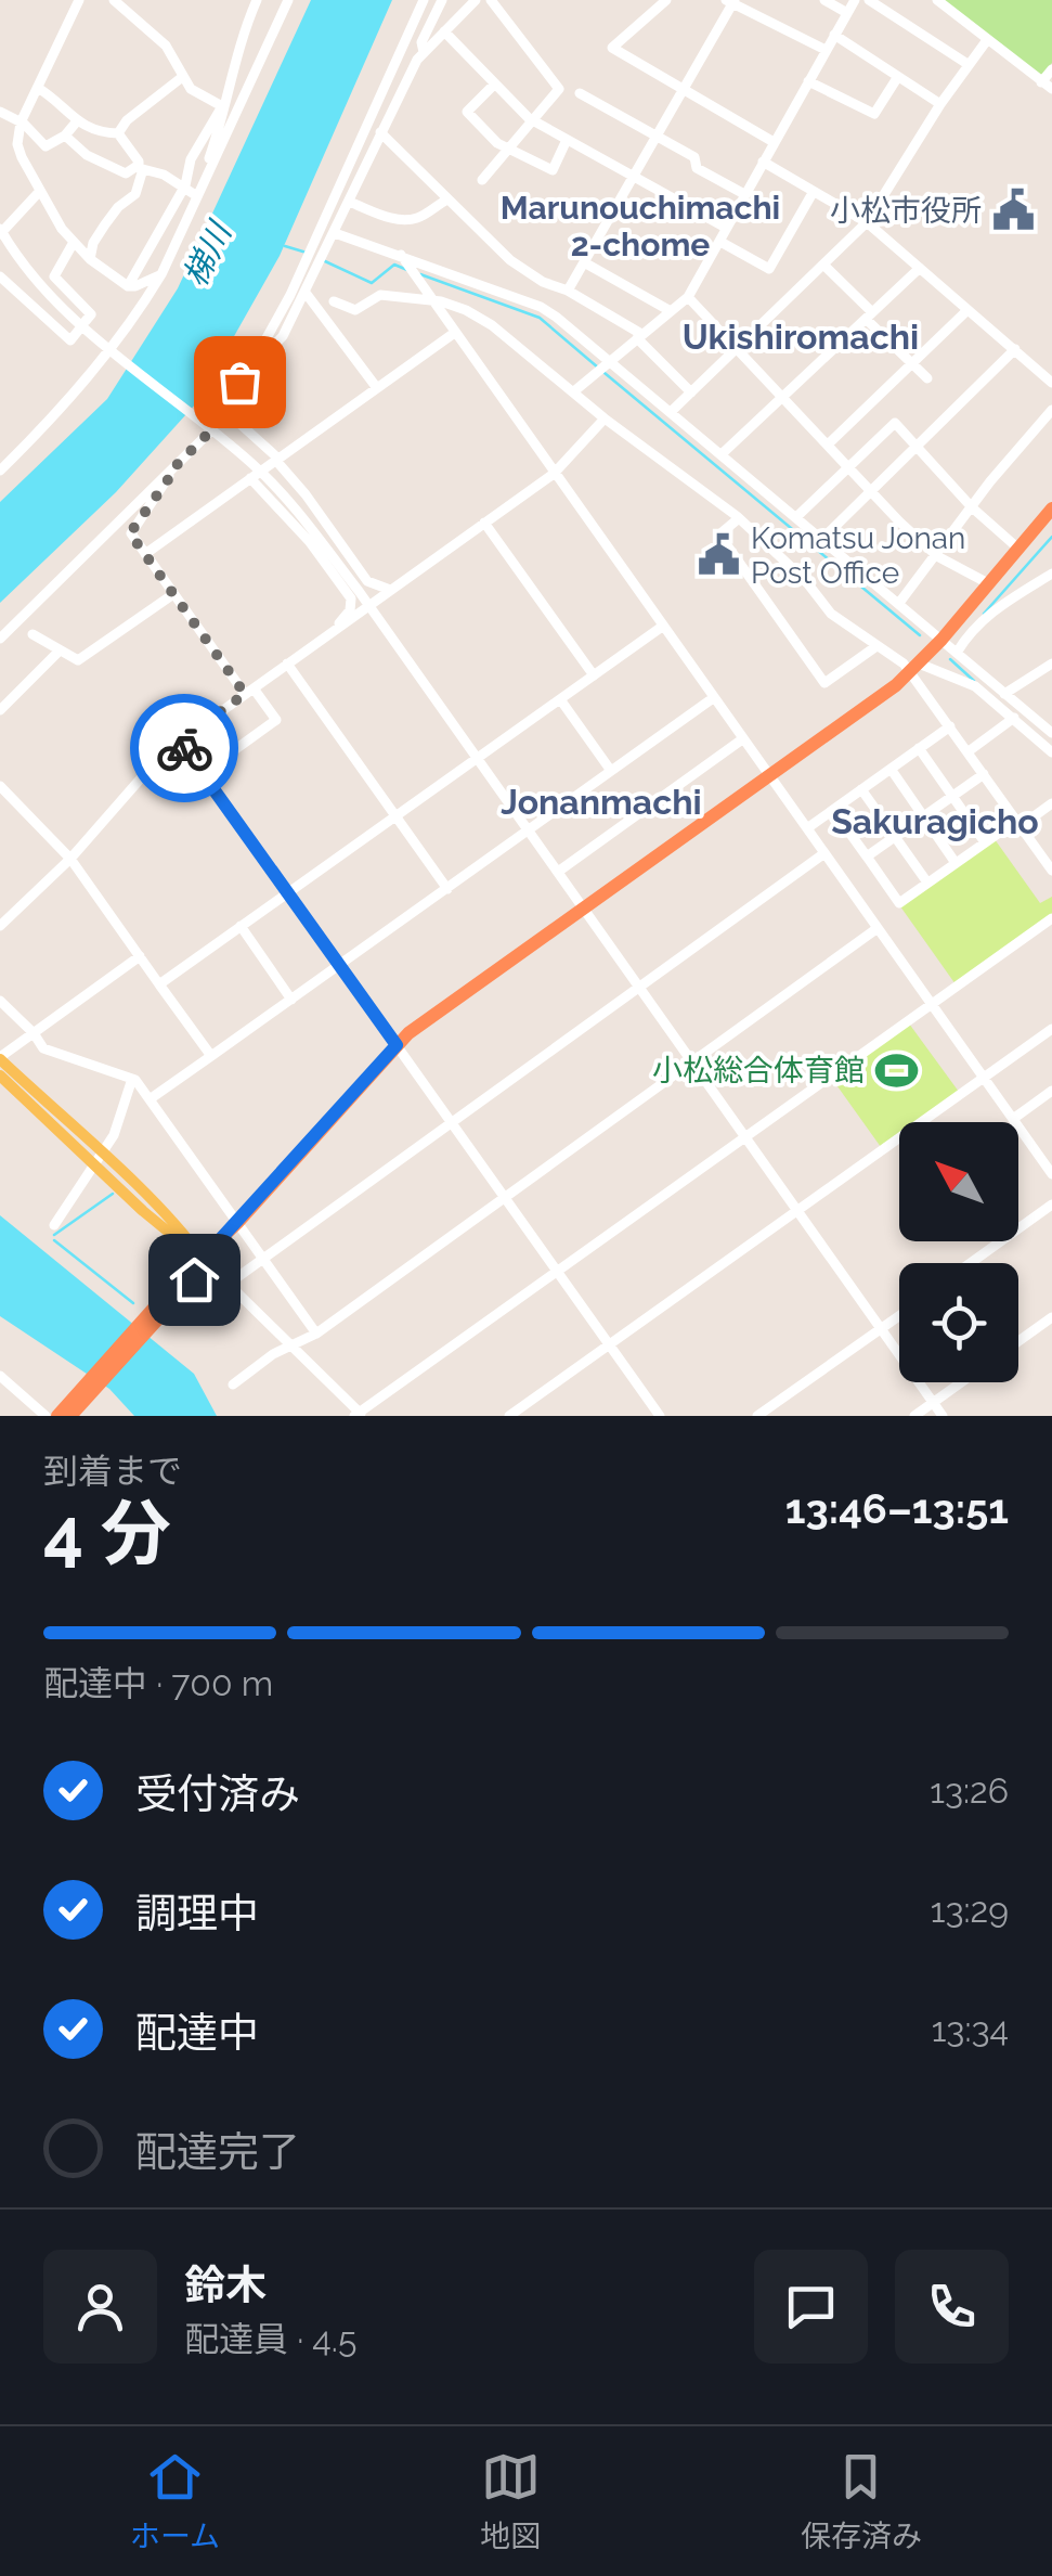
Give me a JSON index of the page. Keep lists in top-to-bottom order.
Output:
{
  "districts": [
    "Marunouchimachi 2-chome",
    "Ukishiromachi",
    "Jonanmachi",
    "Sakuragicho"
  ],
  "water": ["梯川"],
  "places": {
    "public building": ["小松市役所", "Komatsu Jonan Post Office"],
    "sports": ["小松総合体育館"]
  },
  "north": "top left",
  "page": {
    "heading": ["4 分", "到着まで", "13:46–13:51"],
    "panel": ["鈴木", "配達員 · 4.5"],
    "bar": "配達中 · 700 m",
    "list": [
      ["受付済み", "13:26"],
      ["調理中", "13:29"],
      ["配達中", "13:34"],
      "配達完了"
    ],
    "tabs": ["ホーム", "地図", "保存済み"]
  }
}
